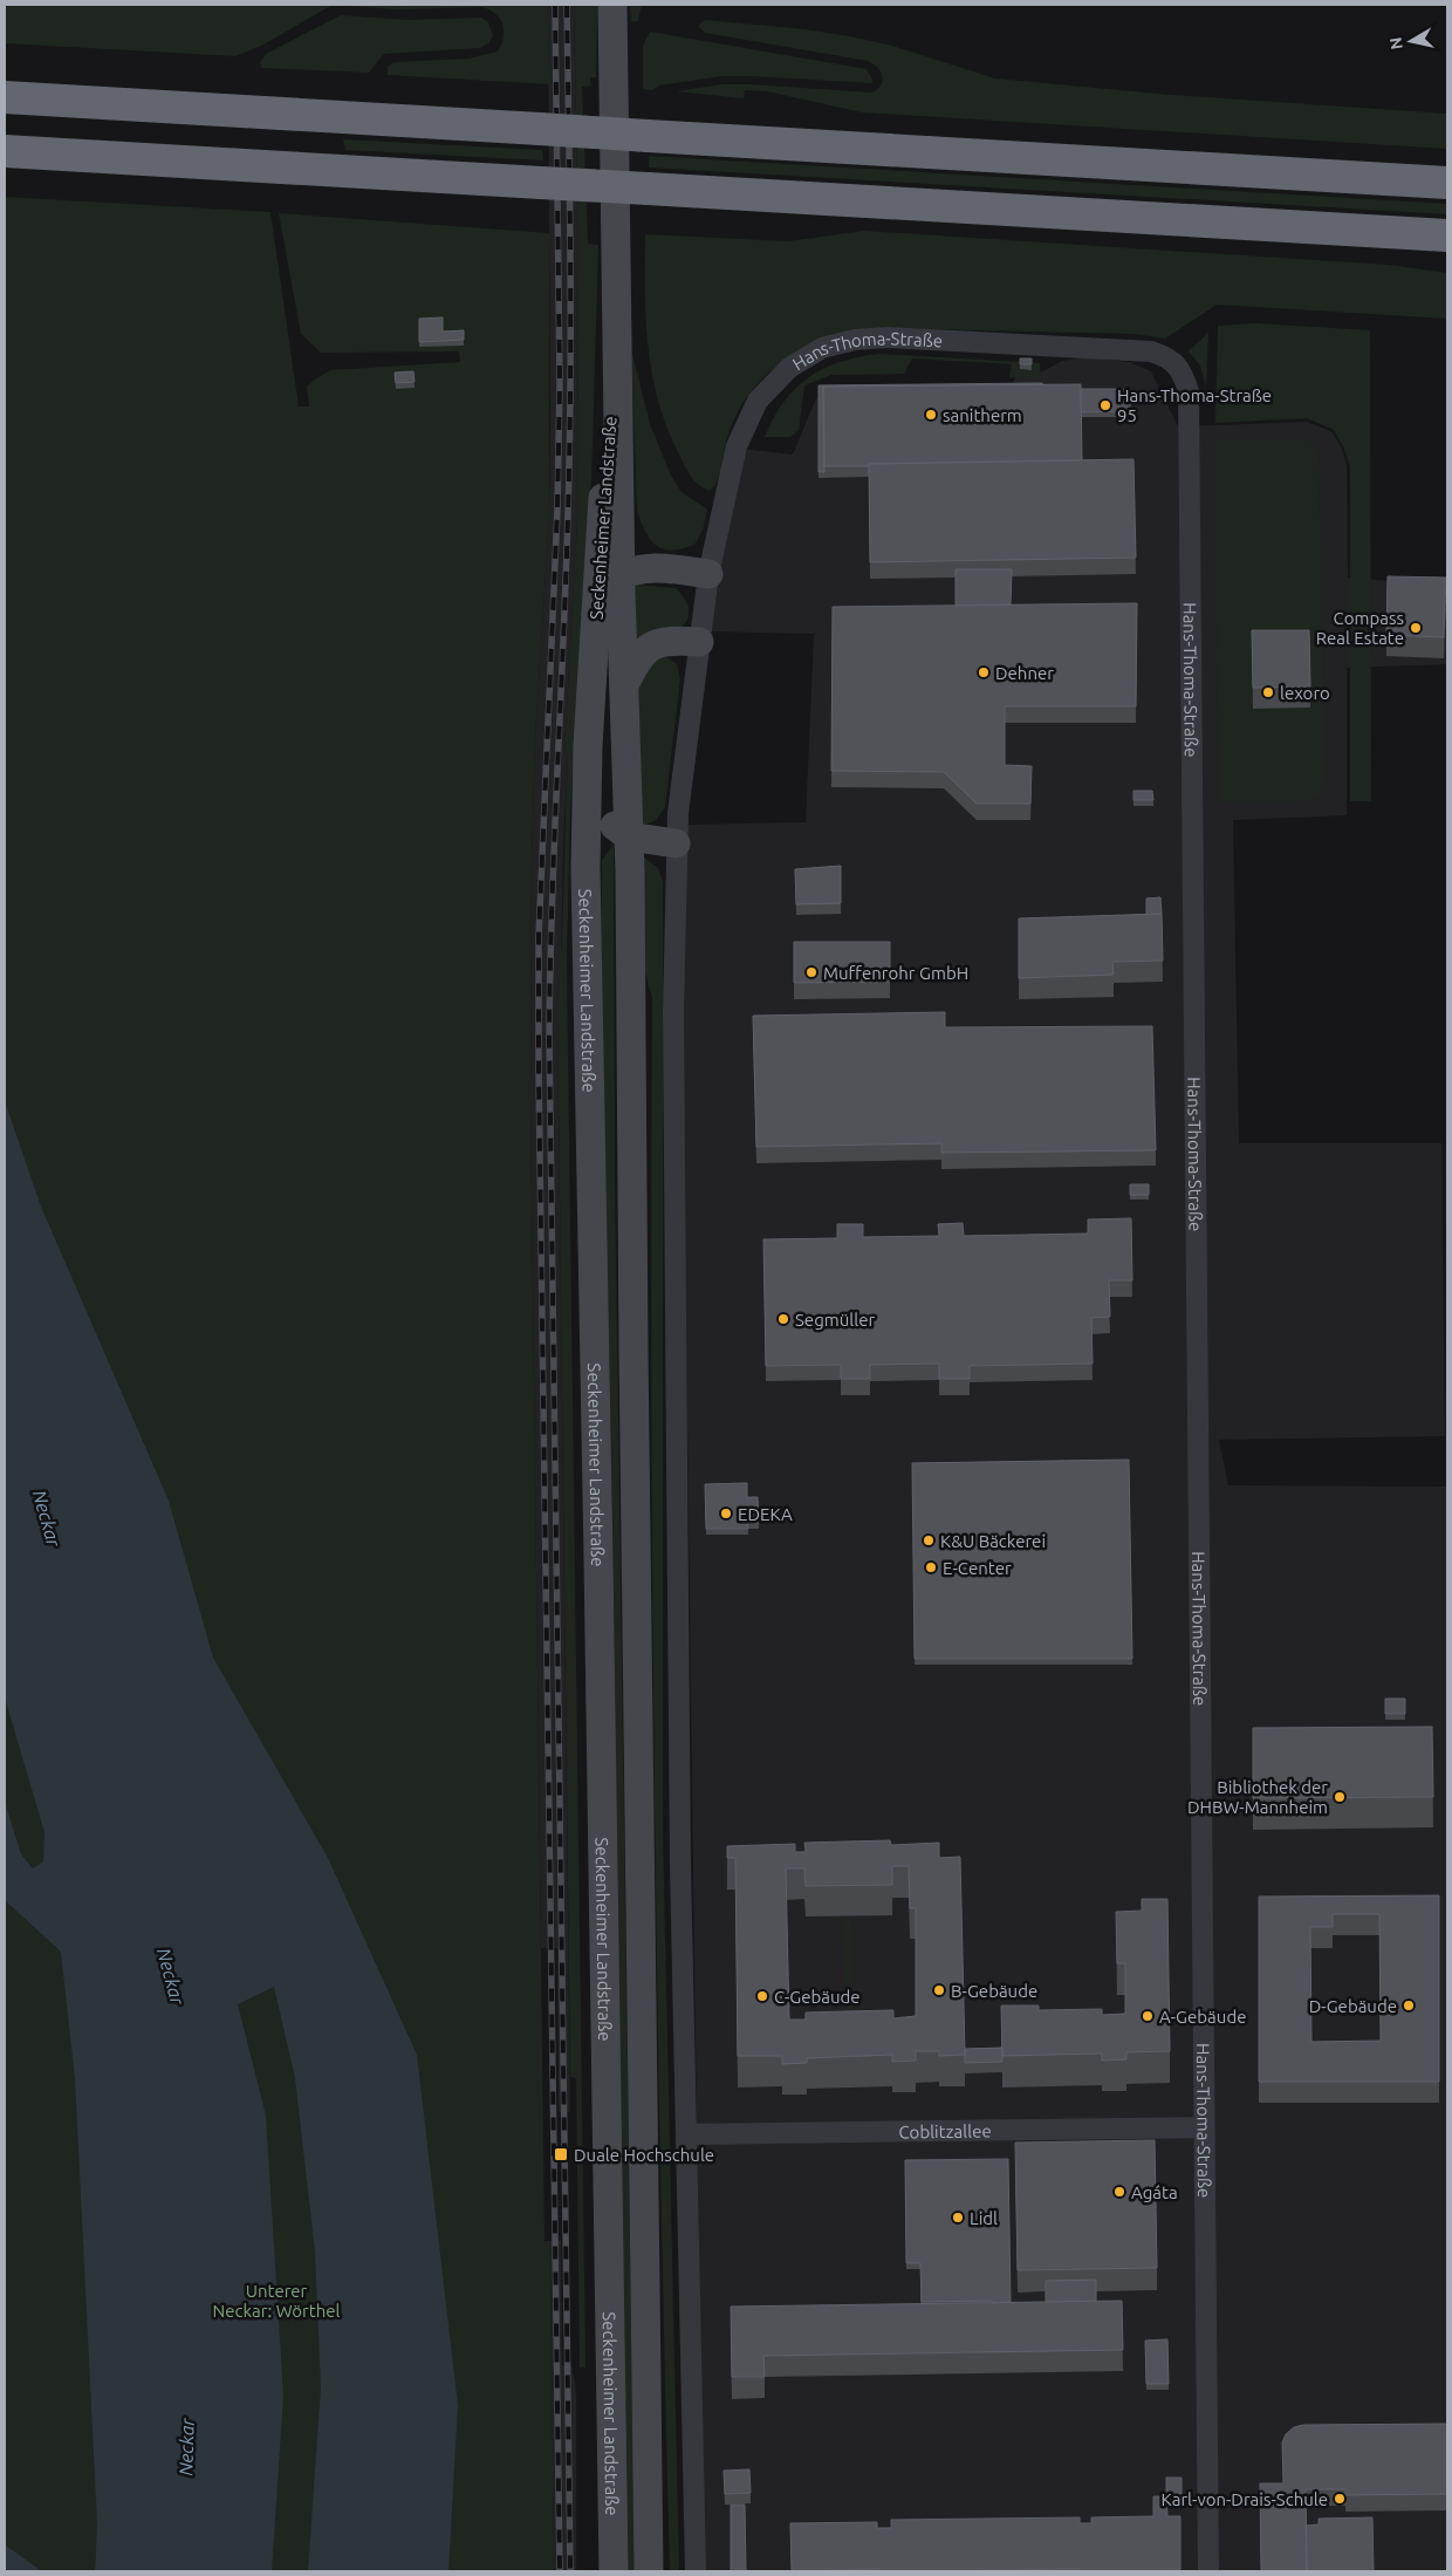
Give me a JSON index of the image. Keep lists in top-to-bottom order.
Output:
{
  "streets": {
    "main road": ["Seckenheimer Landstraße"],
    "street": ["Hans-Thoma-Straße", "Coblitzallee"]
  },
  "crossings": [
    ["Hans-Thoma-Straße", "Coblitzallee"]
  ],
  "water": ["Neckar"],
  "parks": ["Unterer Neckar: Wörthel"],
  "places": {
    "other": [
      "Hans-Thoma-Straße 95",
      "sanitherm",
      "Compass Real Estate",
      "Dehner",
      "lexoro",
      "Muffenrohr GmbH",
      "Segmüller",
      "EDEKA",
      "K&U Bäckerei",
      "E-Center",
      "Bibliothek der DHBW-Mannheim",
      "B-Gebäude",
      "C-Gebäude",
      "D-Gebäude",
      "A-Gebäude",
      "Agáta",
      "Lidl",
      "Karl-von-Drais-Schule"
    ],
    "transit": ["Duale Hochschule"]
  },
  "north": "left"
}
